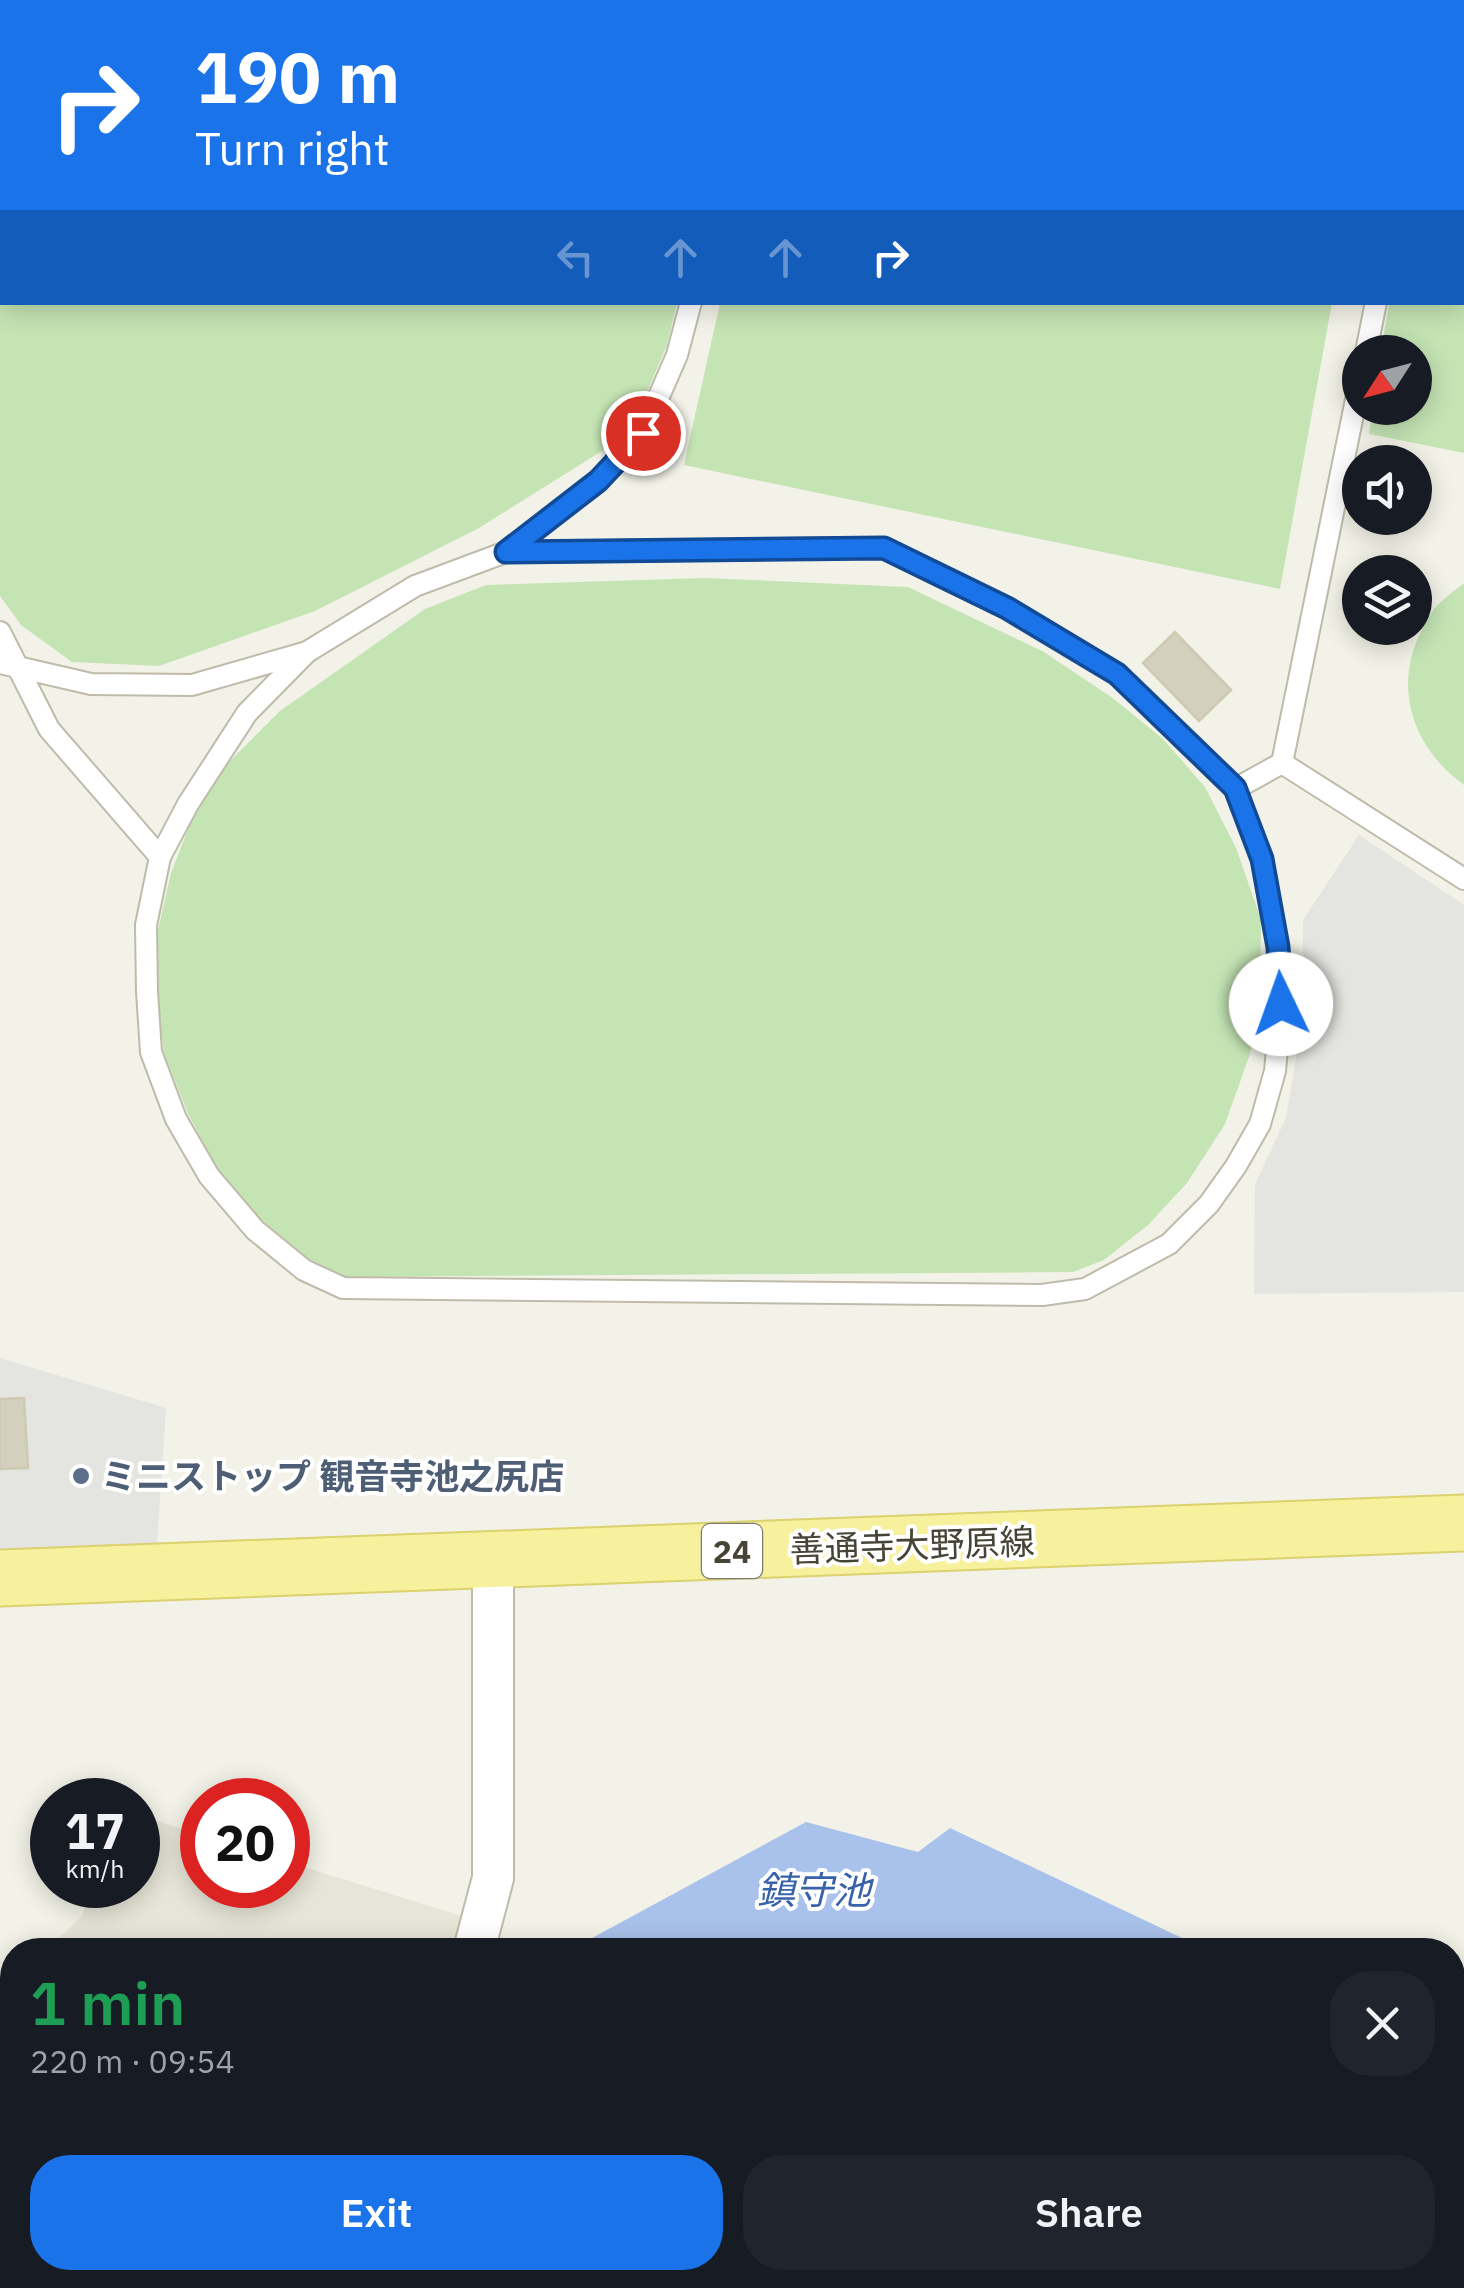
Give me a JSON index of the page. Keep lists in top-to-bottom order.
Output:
{
  "streets": {
    "main road": ["善通寺大野原線", "24"]
  },
  "water": ["鎮守池"],
  "places": ["ミニストップ 観音寺池之尻店"],
  "north": "bottom left",
  "page": {
    "turn": ["190 m", "Turn right"],
    "speed": "17 km/h",
    "limit": "20",
    "heading": ["1 min", "220 m · 09:54"],
    "buttons": ["Exit", "Share"]
  }
}
